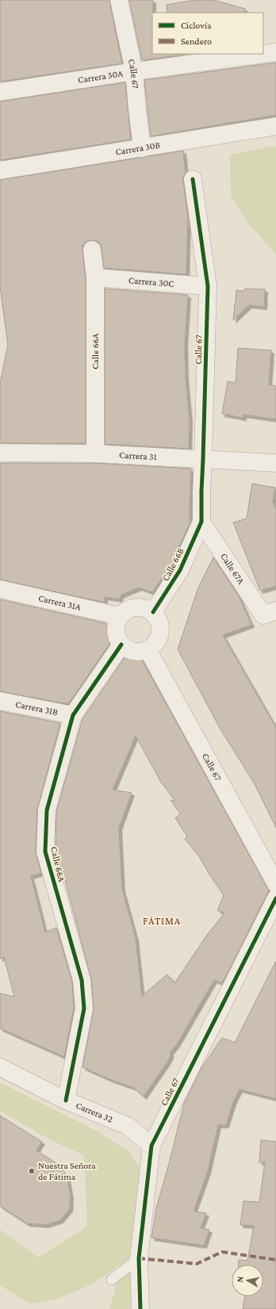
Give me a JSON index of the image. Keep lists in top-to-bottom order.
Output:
{
  "streets": {
    "street": [
      "Calle 67",
      "Carrera 30A",
      "Carrera 30B",
      "Carrera 30C",
      "Calle 66A",
      "Carrera 31",
      "Calle 66B",
      "Calle 67A",
      "Carrera 31A",
      "Carrera 31B",
      "Carrera 32"
    ]
  },
  "crossings": [
    ["Calle 67", "Carrera 30A"],
    ["Calle 67", "Carrera 30B"],
    ["Calle 67", "Carrera 30C"],
    ["Calle 67", "Calle 66A"],
    ["Calle 67", "Carrera 31"],
    ["Calle 67", "Calle 66B"],
    ["Calle 67", "Calle 67A"],
    ["Calle 67", "Carrera 31A"],
    ["Calle 67", "Carrera 32"],
    ["Carrera 30C", "Calle 66A"],
    ["Calle 66A", "Carrera 31"],
    ["Calle 66A", "Calle 66B"],
    ["Calle 66A", "Carrera 31A"],
    ["Calle 66A", "Carrera 31B"],
    ["Calle 66A", "Carrera 32"],
    ["Calle 66B", "Calle 67A"],
    ["Calle 66B", "Carrera 31A"]
  ],
  "districts": ["FÁTIMA"],
  "places": ["Nuestra Señora de Fátima"],
  "legend": ["Ciclovía", "Sendero"],
  "north": "left"
}
